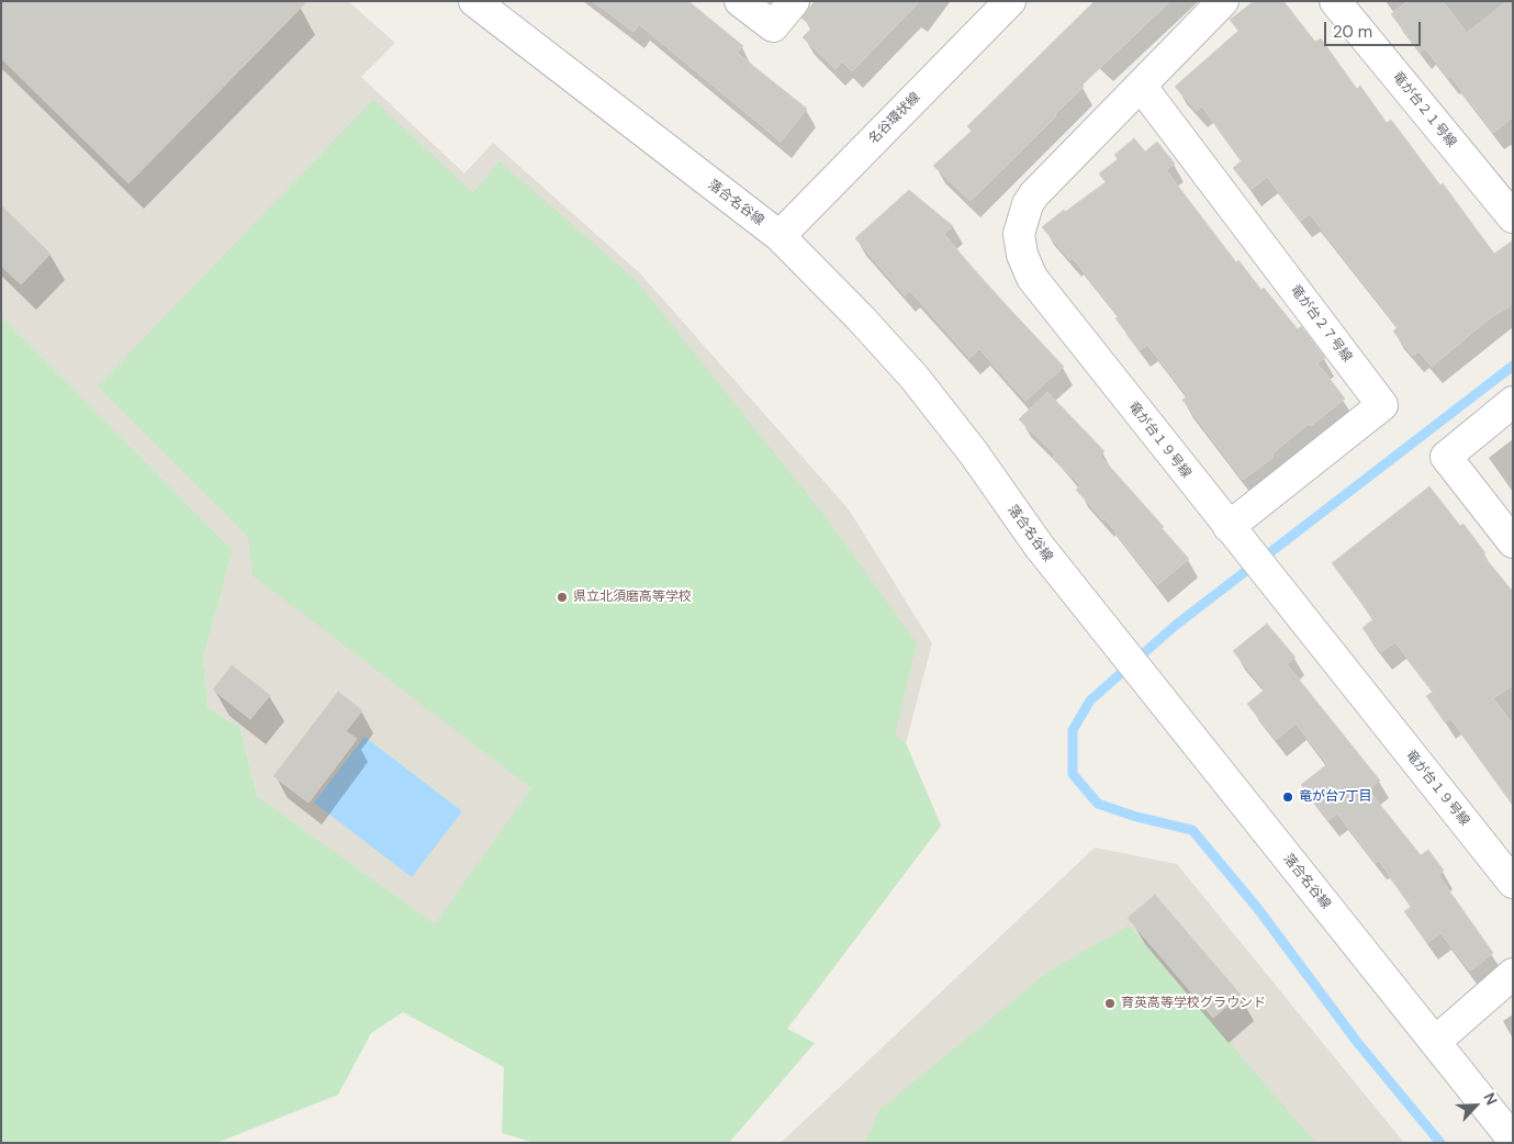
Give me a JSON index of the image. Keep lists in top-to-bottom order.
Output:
{
  "streets": {
    "street": [
      "竜が台２１号線",
      "名谷環状線",
      "落合名谷線",
      "竜が台２７号線",
      "竜が台１９号線"
    ]
  },
  "crossings": [
    ["名谷環状線", "落合名谷線"],
    ["竜が台２７号線", "竜が台１９号線"]
  ],
  "places": ["県立北須磨高等学校", "竜が台7丁目", "育英高等学校グラウンド"],
  "scale_bar": "20 m",
  "north": "top right"
}
